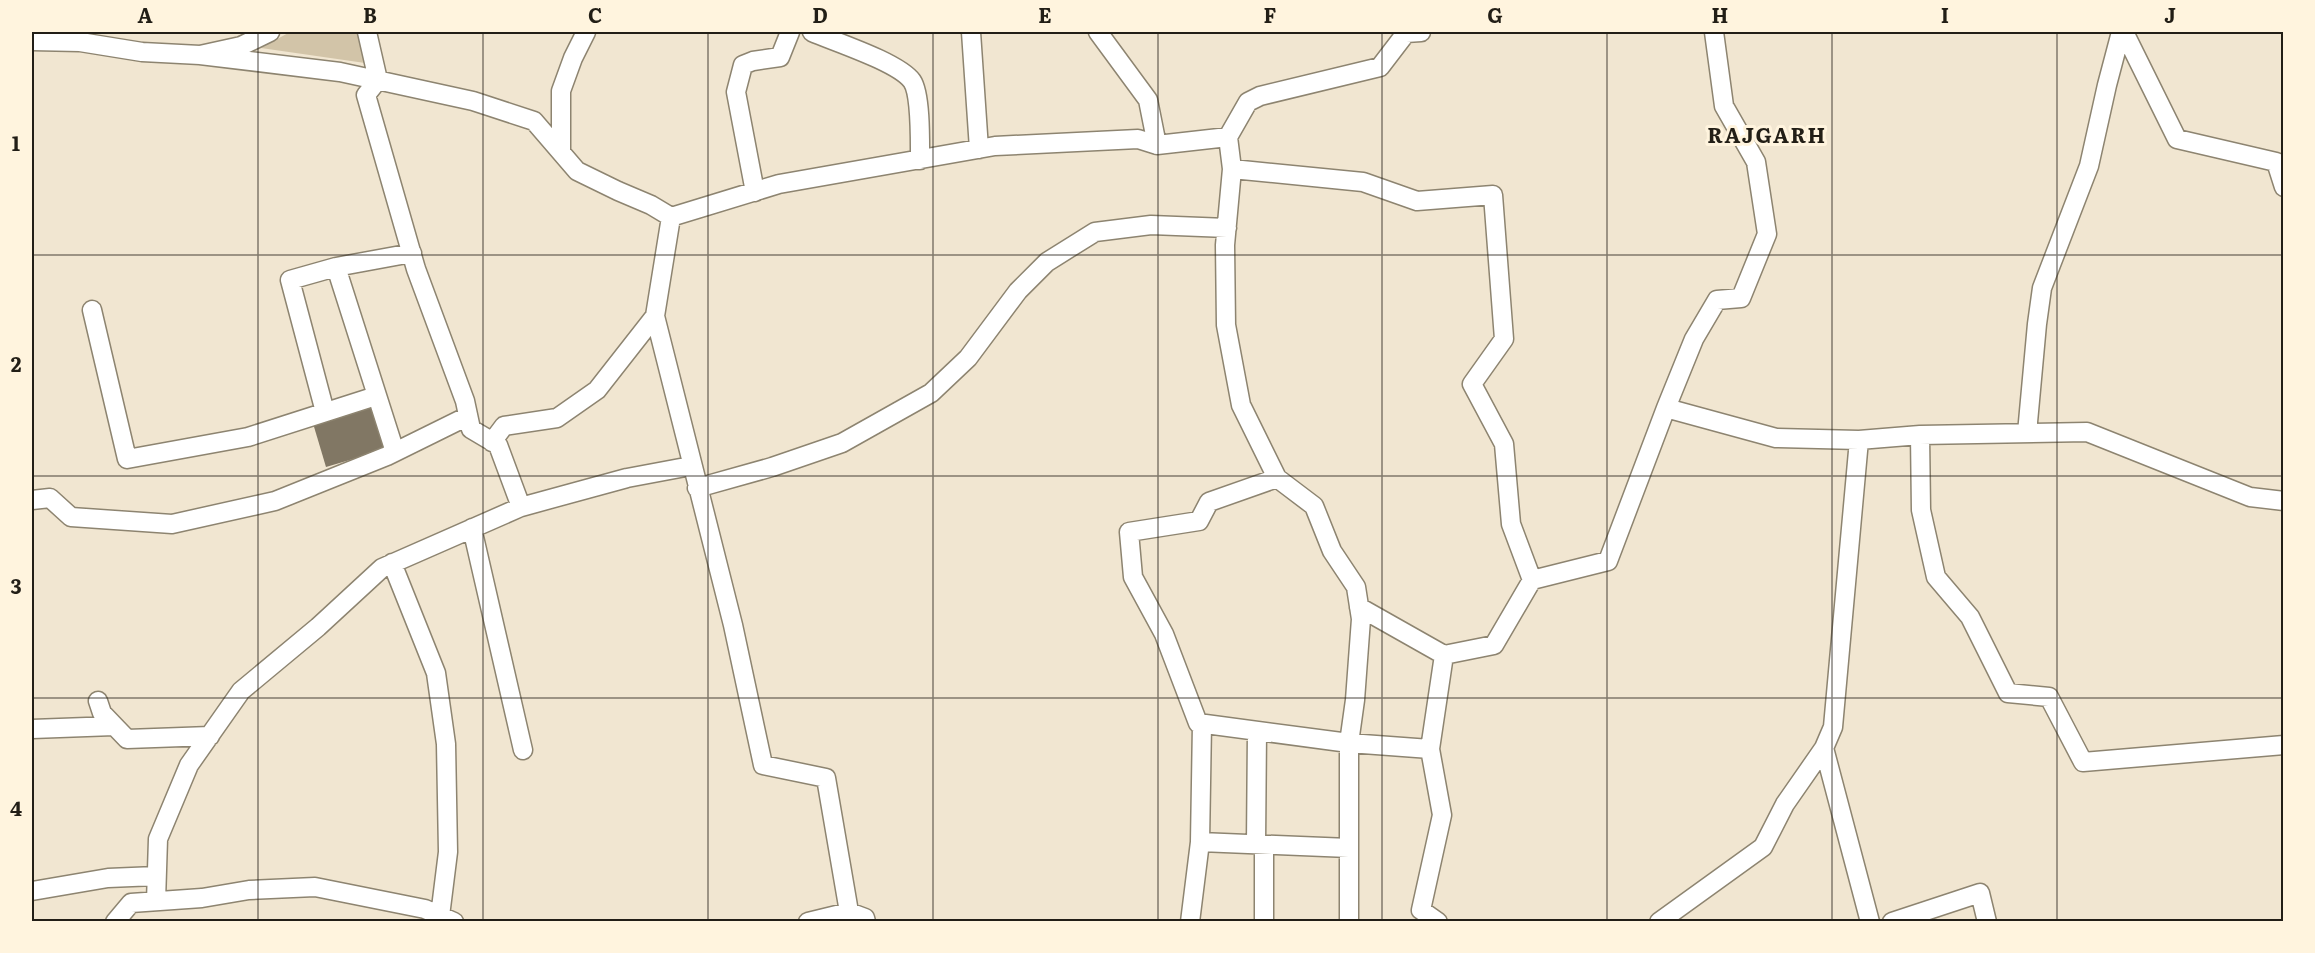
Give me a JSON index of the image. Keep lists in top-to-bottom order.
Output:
{
  "districts": ["RAJGARH"],
  "grid": {
    "columns": [
      "A",
      "B",
      "C",
      "D",
      "E",
      "F",
      "G",
      "H",
      "I",
      "J"
    ],
    "rows": [
      "1",
      "2",
      "3",
      "4"
    ]
  }
}
